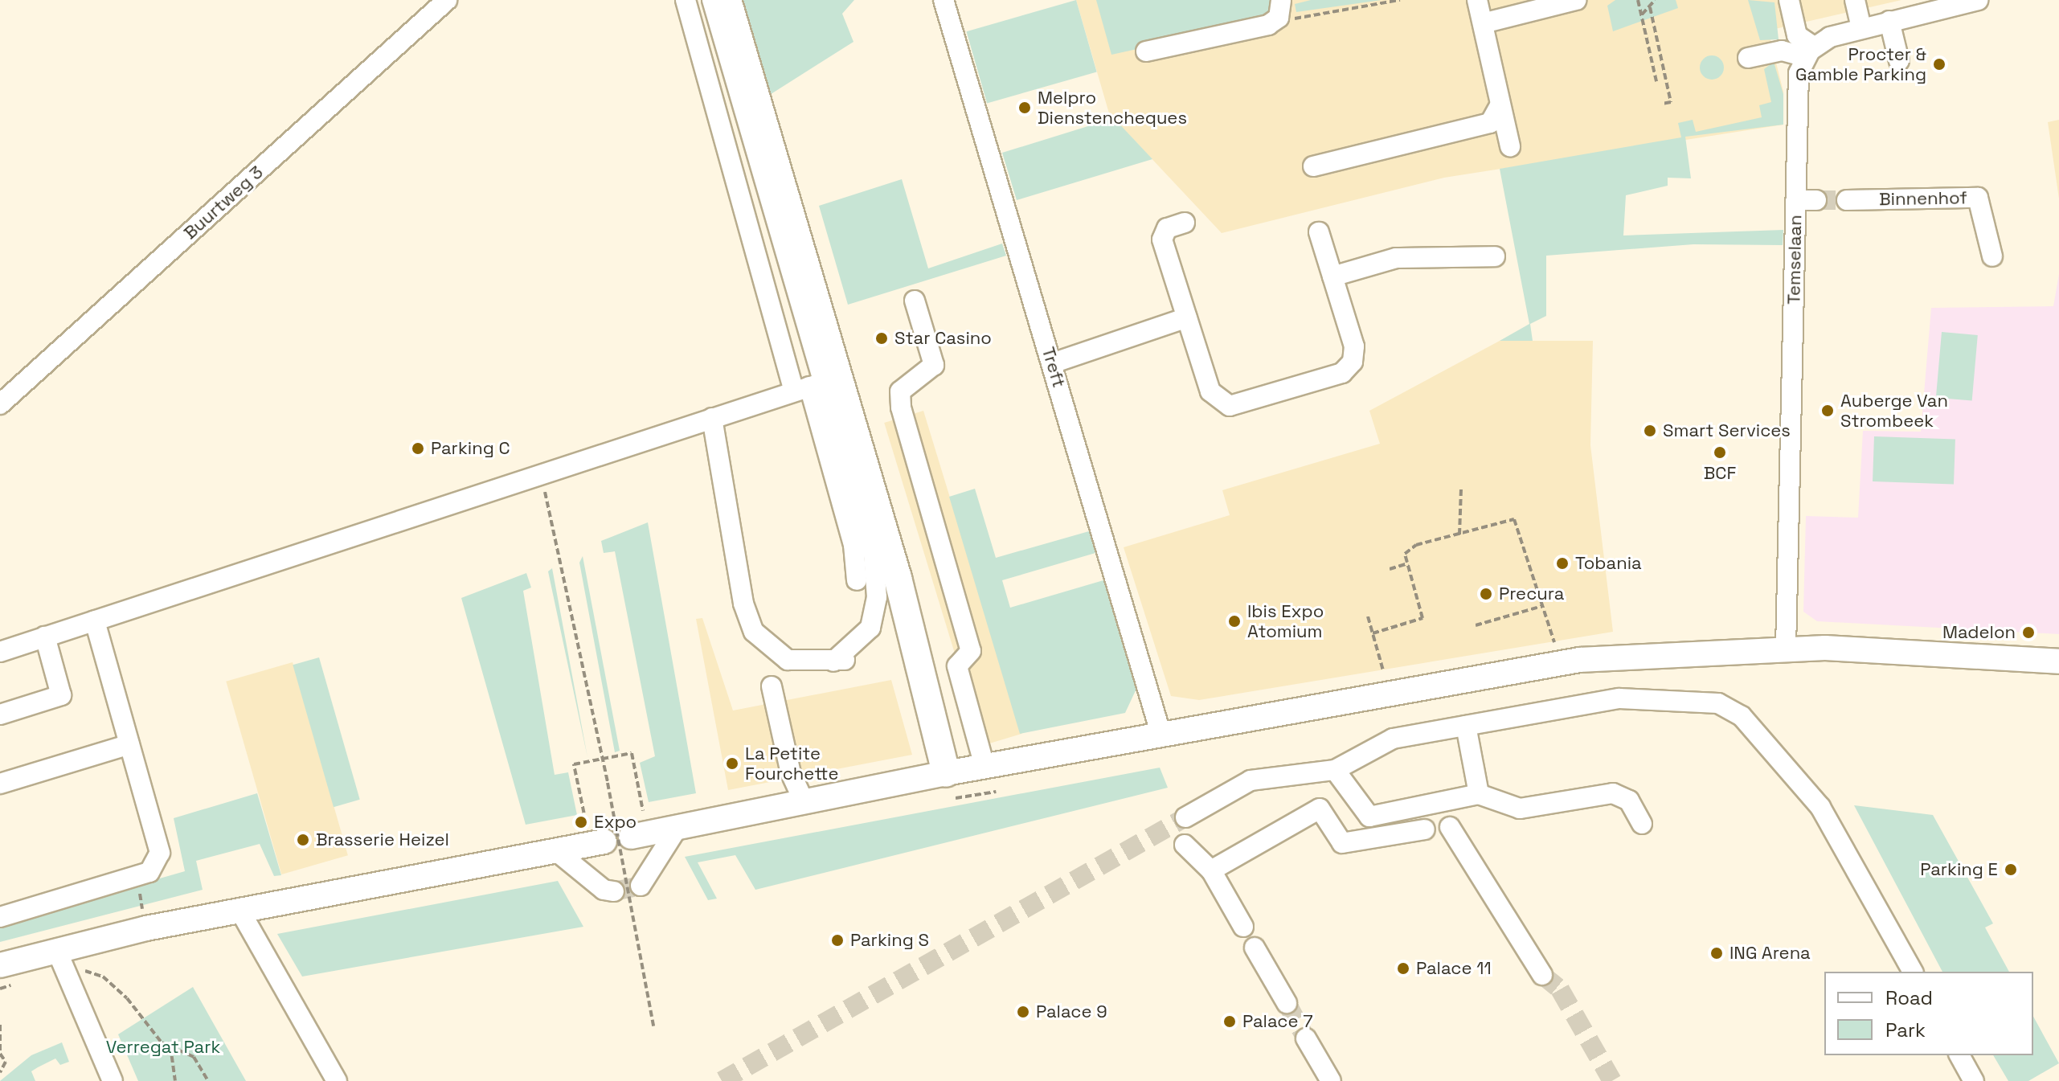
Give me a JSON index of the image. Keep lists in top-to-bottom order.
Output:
{
  "streets": {
    "street": [
      "Binnenhof",
      "Buurtweg 3",
      "Temselaan",
      "Treft"
    ]
  },
  "parks": ["Verregat Park"],
  "places": [
    "Procter & Gamble Parking",
    "Melpro Dienstencheques",
    "Star Casino",
    "Auberge Van Strombeek",
    "Smart Services",
    "Parking C",
    "BCF",
    "Tobania",
    "Precura",
    "Ibis Expo Atomium",
    "Madelon",
    "La Petite Fourchette",
    "Expo",
    "Brasserie Heizel",
    "Parking E",
    "Parking S",
    "ING Arena",
    "Palace 11",
    "Palace 9",
    "Palace 7"
  ],
  "legend": ["Road", "Park"]
}
